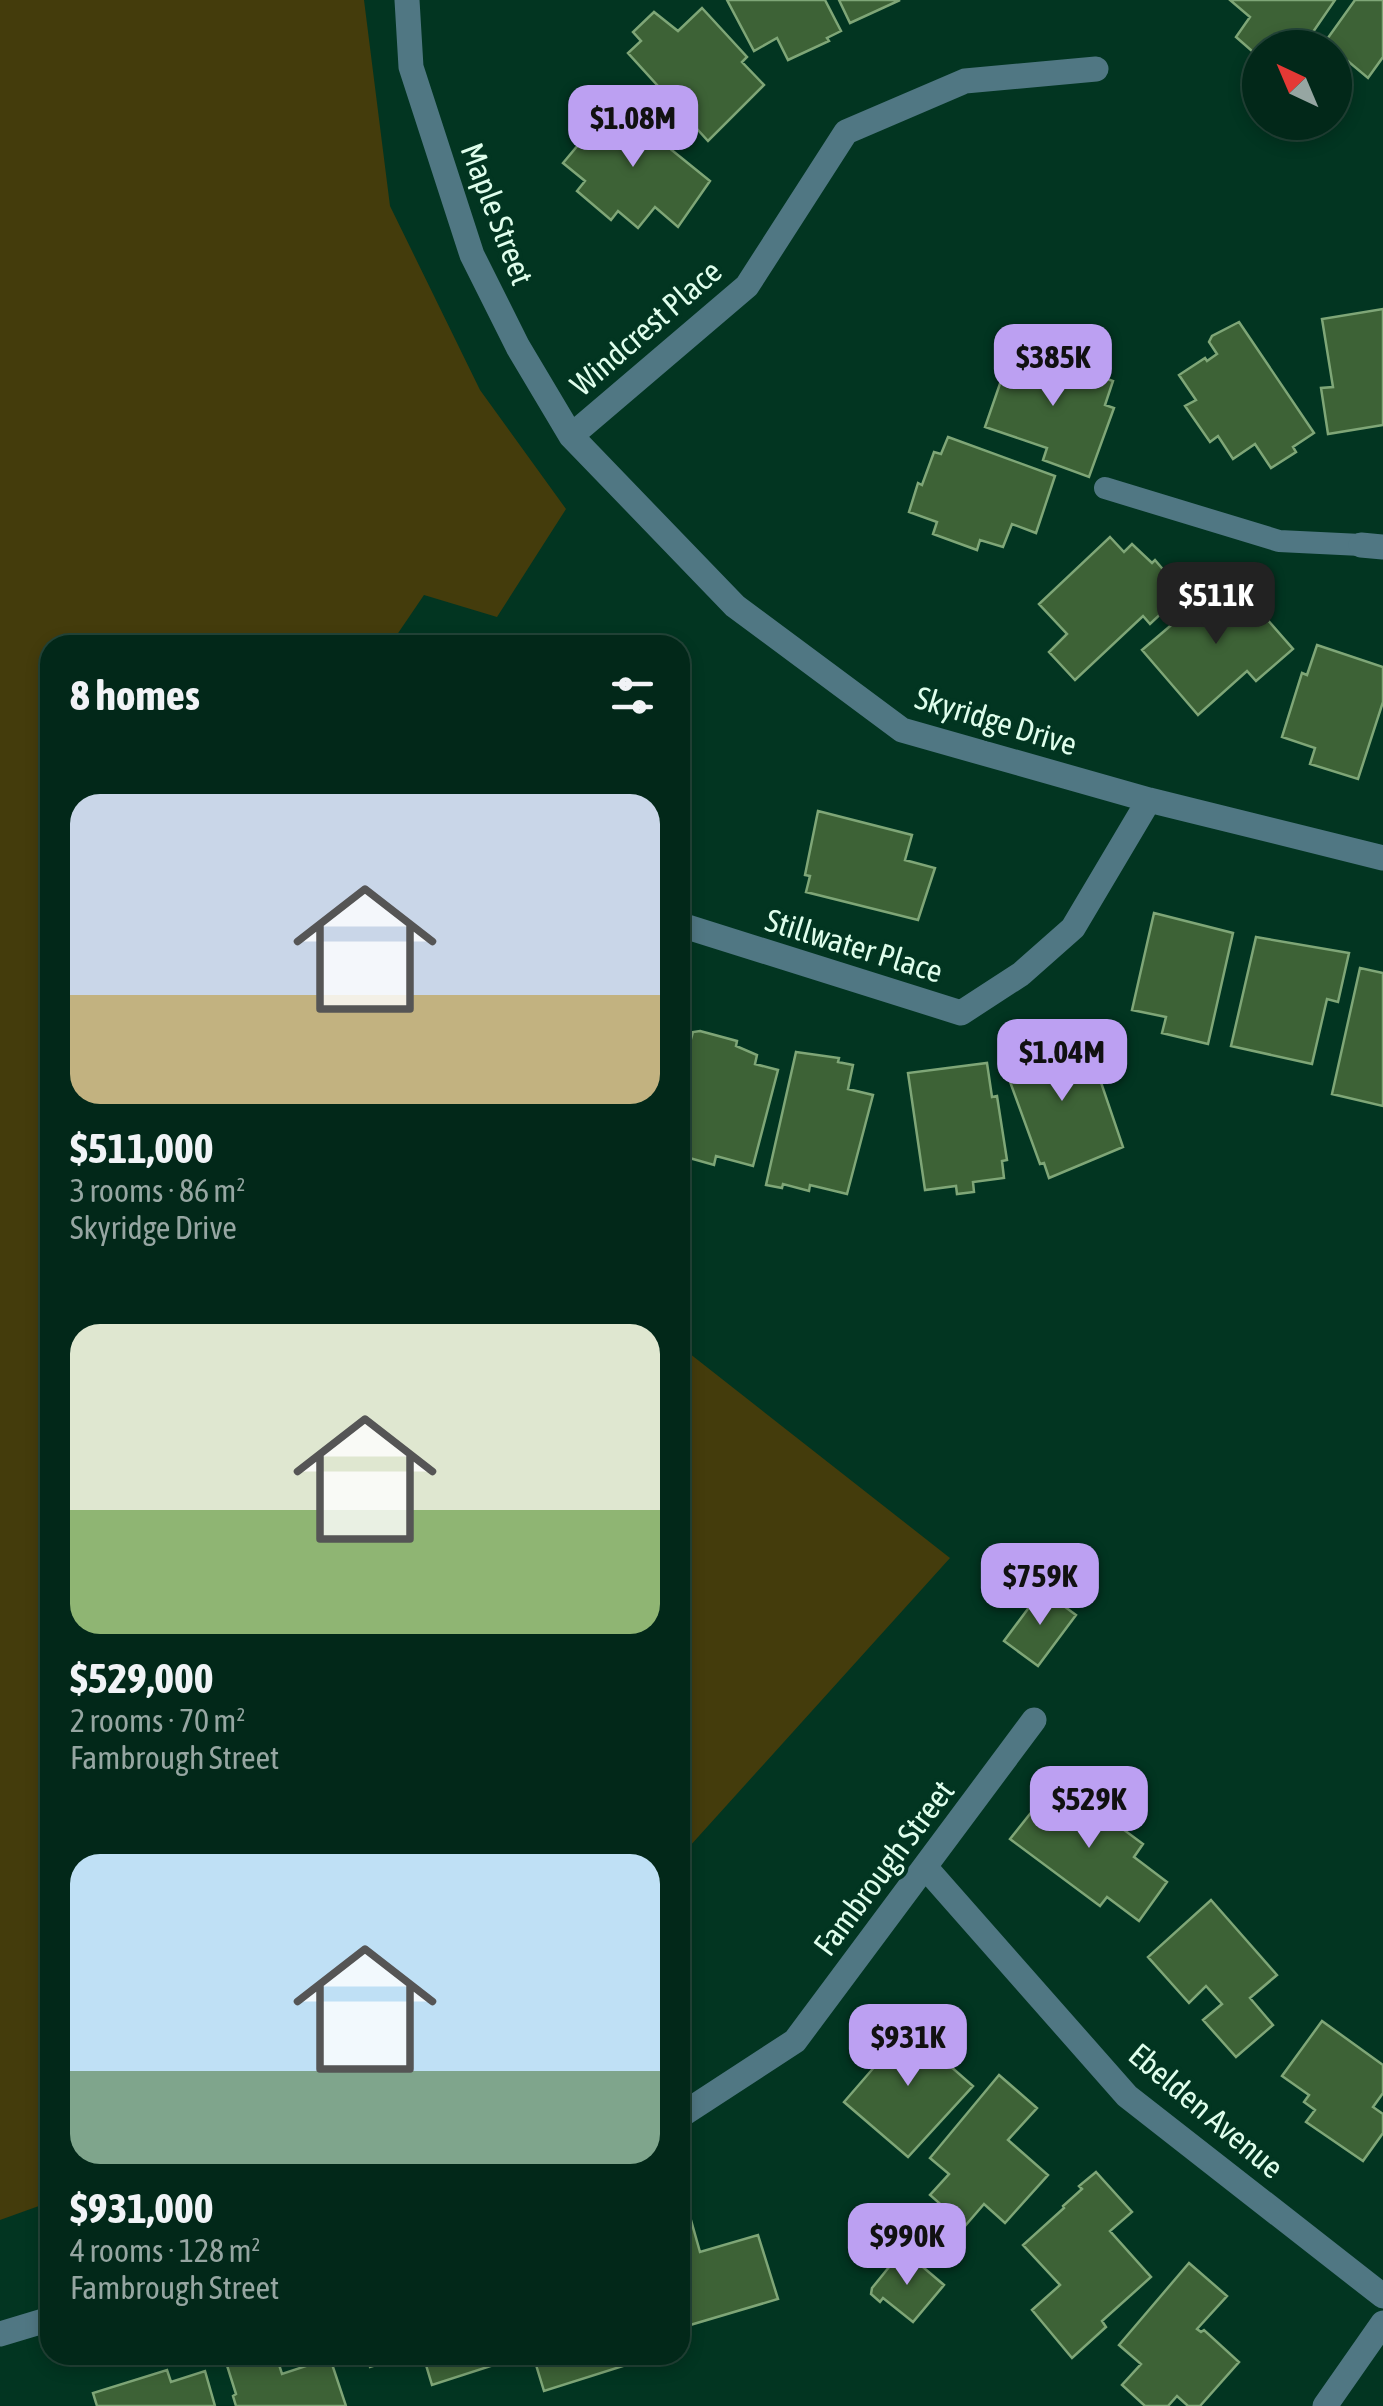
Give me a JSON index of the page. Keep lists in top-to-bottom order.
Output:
{
  "streets": {
    "street": [
      "Maple Street",
      "Windcrest Place",
      "Skyridge Drive",
      "Stillwater Place",
      "Fambrough Street",
      "Ebelden Avenue"
    ]
  },
  "crossings": [
    ["Maple Street", "Windcrest Place"],
    ["Maple Street", "Skyridge Drive"],
    ["Windcrest Place", "Skyridge Drive"],
    ["Skyridge Drive", "Stillwater Place"],
    ["Fambrough Street", "Ebelden Avenue"]
  ],
  "north": "top left",
  "page": {
    "price": [
      "$1.08M",
      "$385K",
      "$511K",
      "$1.04M",
      "$759K",
      "$529K",
      "$931K",
      "$990K"
    ],
    "heading": "8 homes",
    "list": [
      {
        "name": "$511,000",
        "note": "3 rooms · 86 m² · Skyridge Drive"
      },
      {
        "name": "$529,000",
        "note": "2 rooms · 70 m² · Fambrough Street"
      },
      {
        "name": "$931,000",
        "note": "4 rooms · 128 m² · Fambrough Street"
      }
    ]
  }
}
